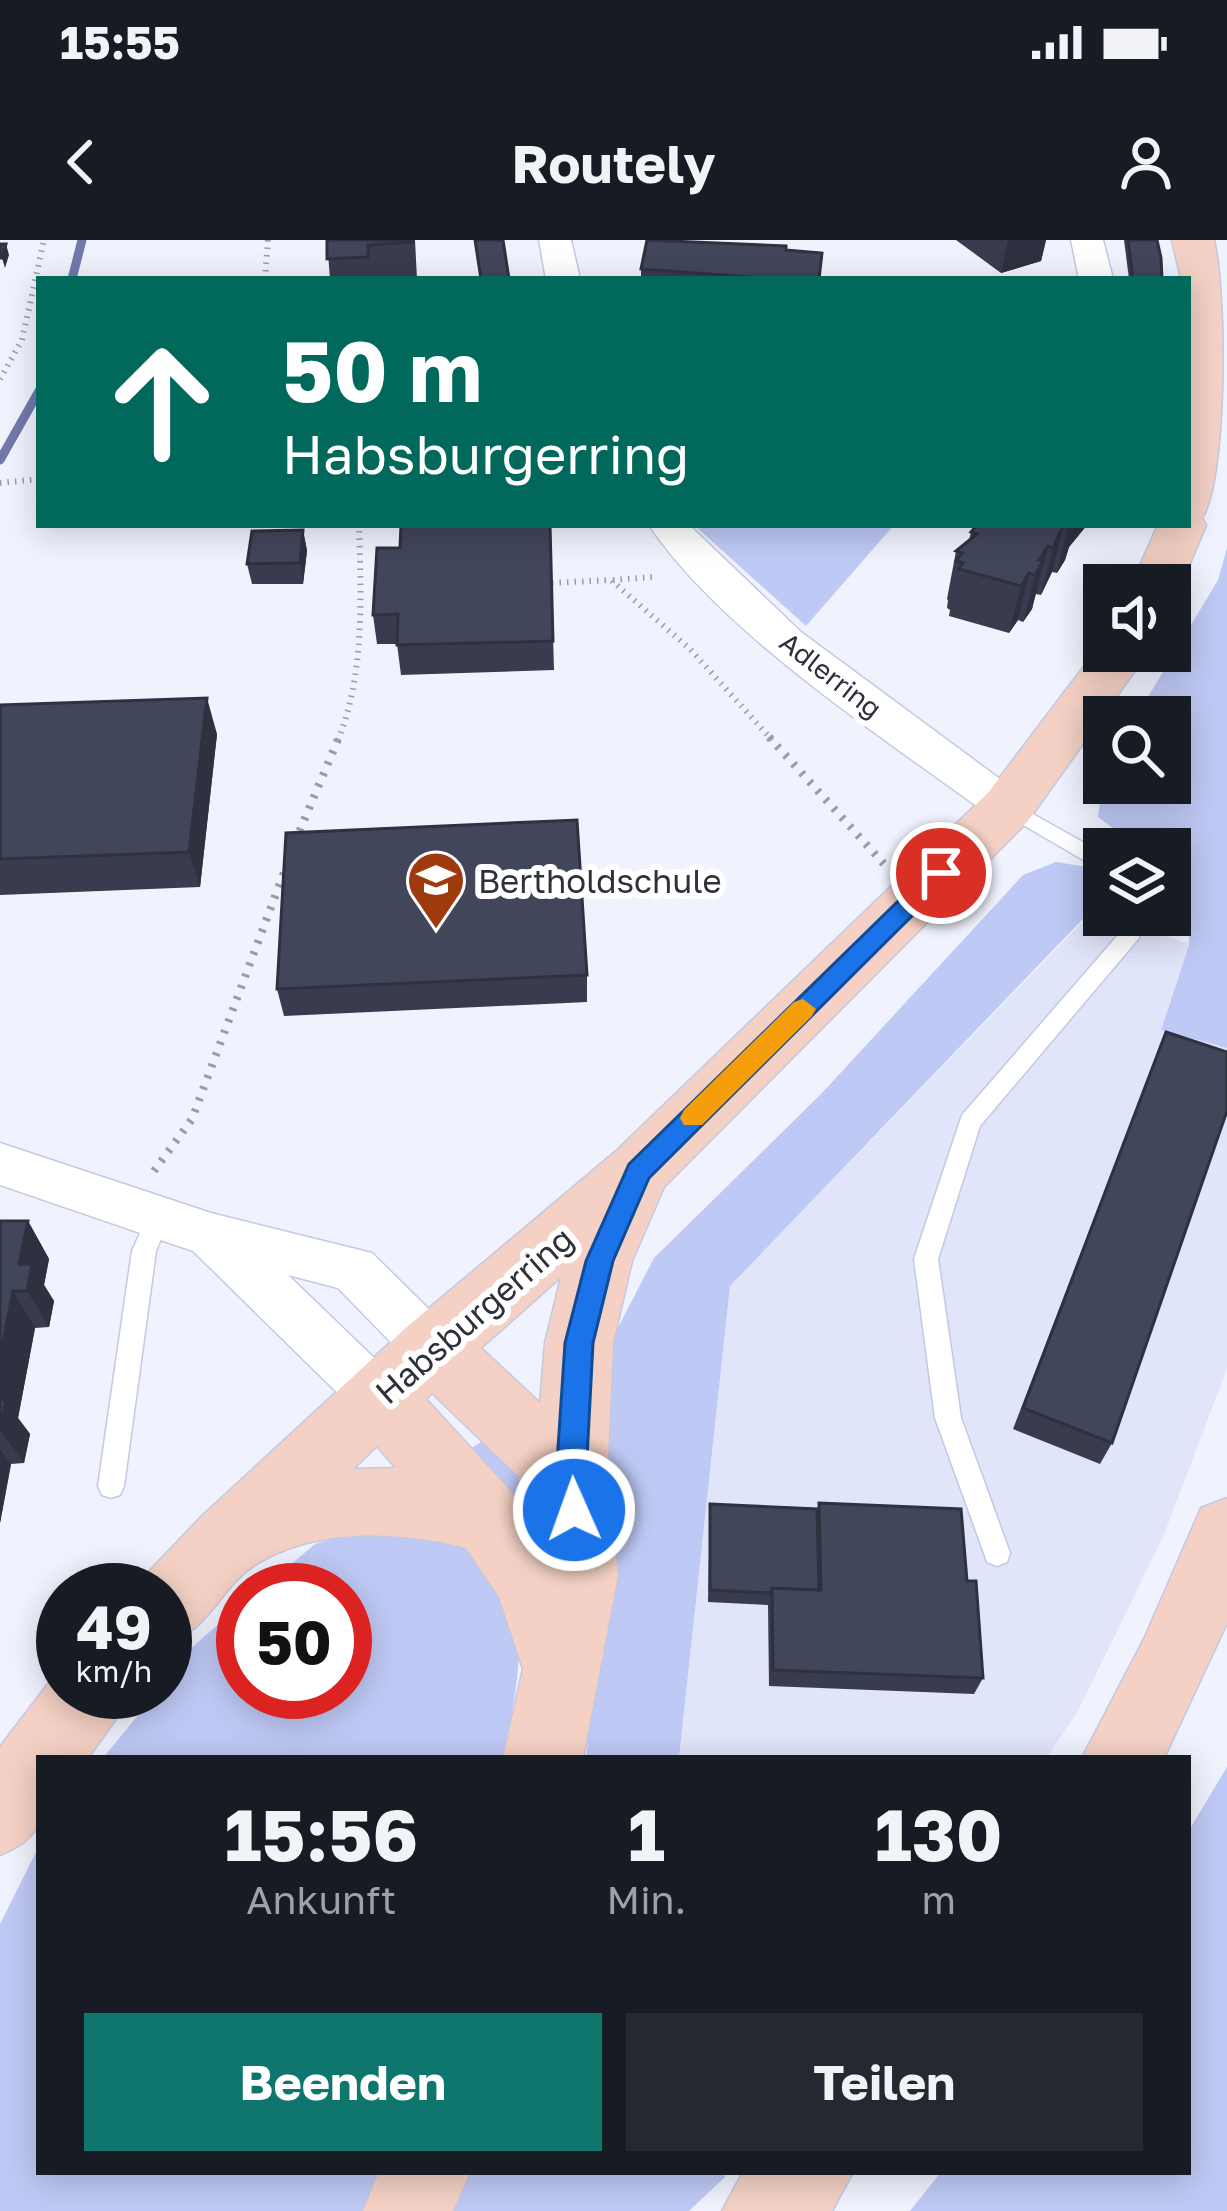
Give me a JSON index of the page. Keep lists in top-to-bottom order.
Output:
{
  "streets": {
    "street": ["Adlerring", "Habsburgerring"]
  },
  "crossings": [
    ["Adlerring", "Habsburgerring"]
  ],
  "places": {
    "school or university": ["Bertholdschule"]
  },
  "page": {
    "status": "15:55",
    "header": "Routely",
    "turn": ["50 m", "Habsburgerring"],
    "speed": "49 km/h",
    "limit": "50",
    "eta": [
      "15:56",
      "Ankunft",
      "1",
      "Min.",
      "130",
      "m"
    ],
    "buttons": ["Beenden", "Teilen"]
  }
}
